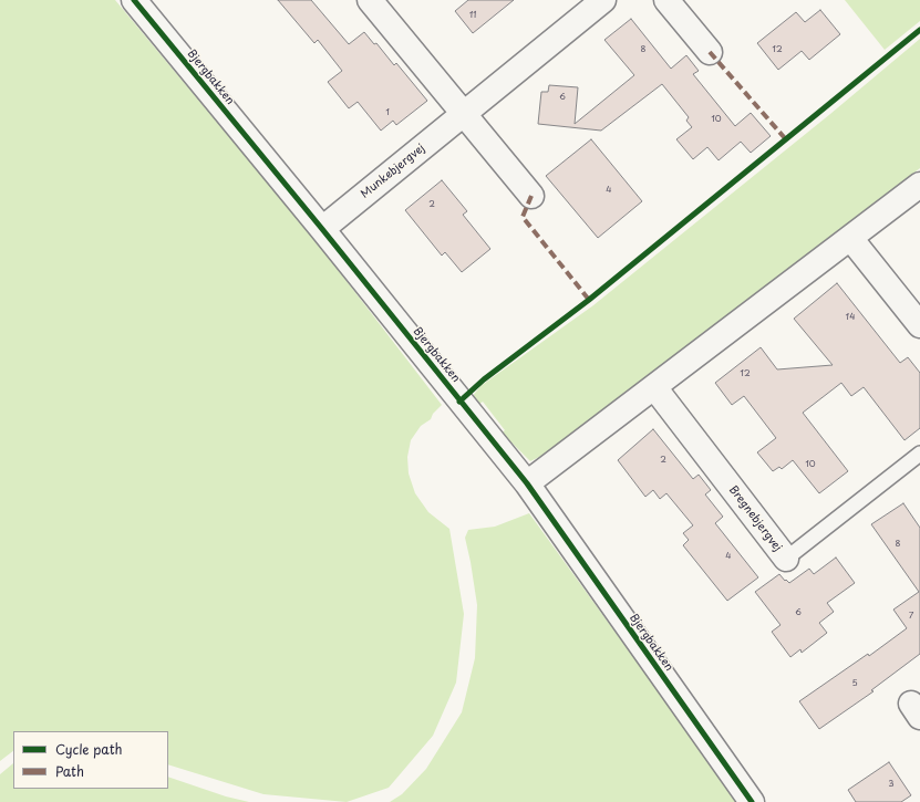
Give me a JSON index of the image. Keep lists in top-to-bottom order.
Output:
{
  "streets": {
    "street": ["Bjergbakken", "Munkebjergvej", "Bregnebjergvej"]
  },
  "crossings": [
    ["Bjergbakken", "Munkebjergvej"]
  ],
  "house_numbers": [
    "11",
    "8",
    "12",
    "6",
    "1",
    "10",
    "4",
    "2",
    "14",
    "12",
    "2",
    "10",
    "8",
    "4",
    "6",
    "7",
    "5",
    "3"
  ],
  "legend": ["Cycle path", "Path"]
}
